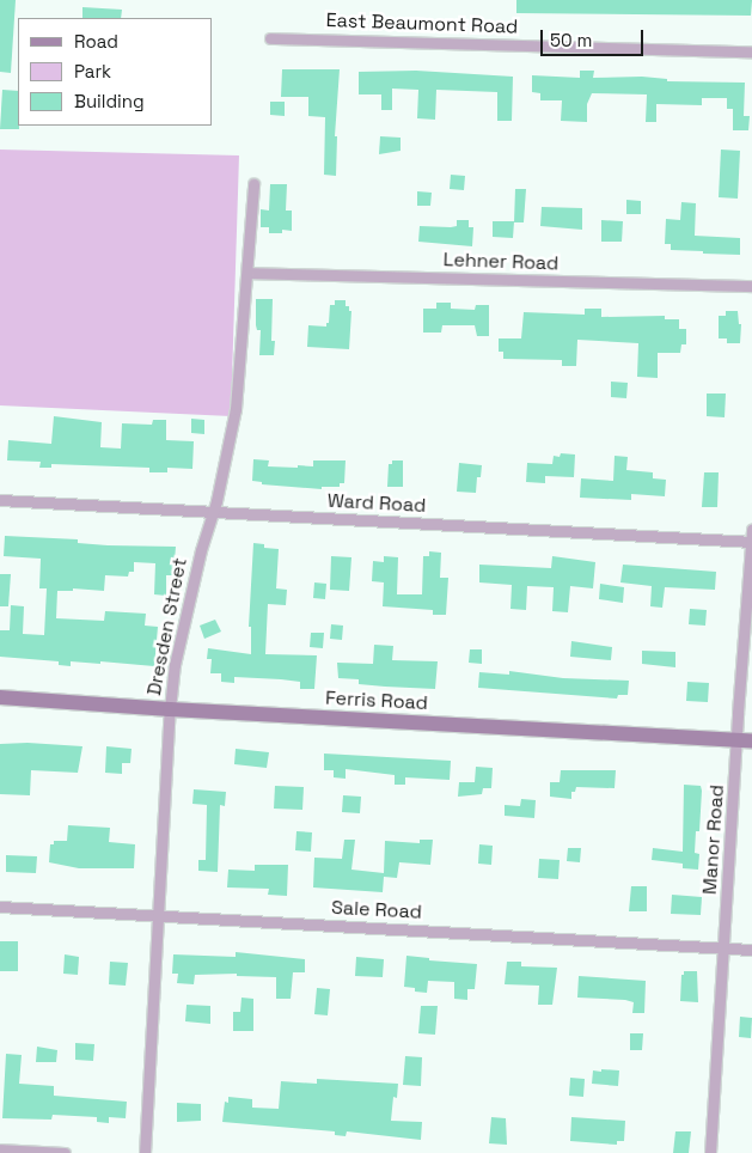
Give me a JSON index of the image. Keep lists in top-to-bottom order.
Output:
{
  "streets": {
    "main road": ["Ferris Road"],
    "street": [
      "East Beaumont Road",
      "Lehner Road",
      "Ward Road",
      "Dresden Street",
      "Manor Road",
      "Sale Road"
    ]
  },
  "crossings": [
    ["Lehner Road", "Dresden Street"],
    ["Ward Road", "Dresden Street"],
    ["Ward Road", "Manor Road"],
    ["Dresden Street", "Ferris Road"],
    ["Dresden Street", "Sale Road"],
    ["Ferris Road", "Manor Road"],
    ["Manor Road", "Sale Road"]
  ],
  "legend": ["Road", "Park", "Building"],
  "scale_bar": "50 m"
}
